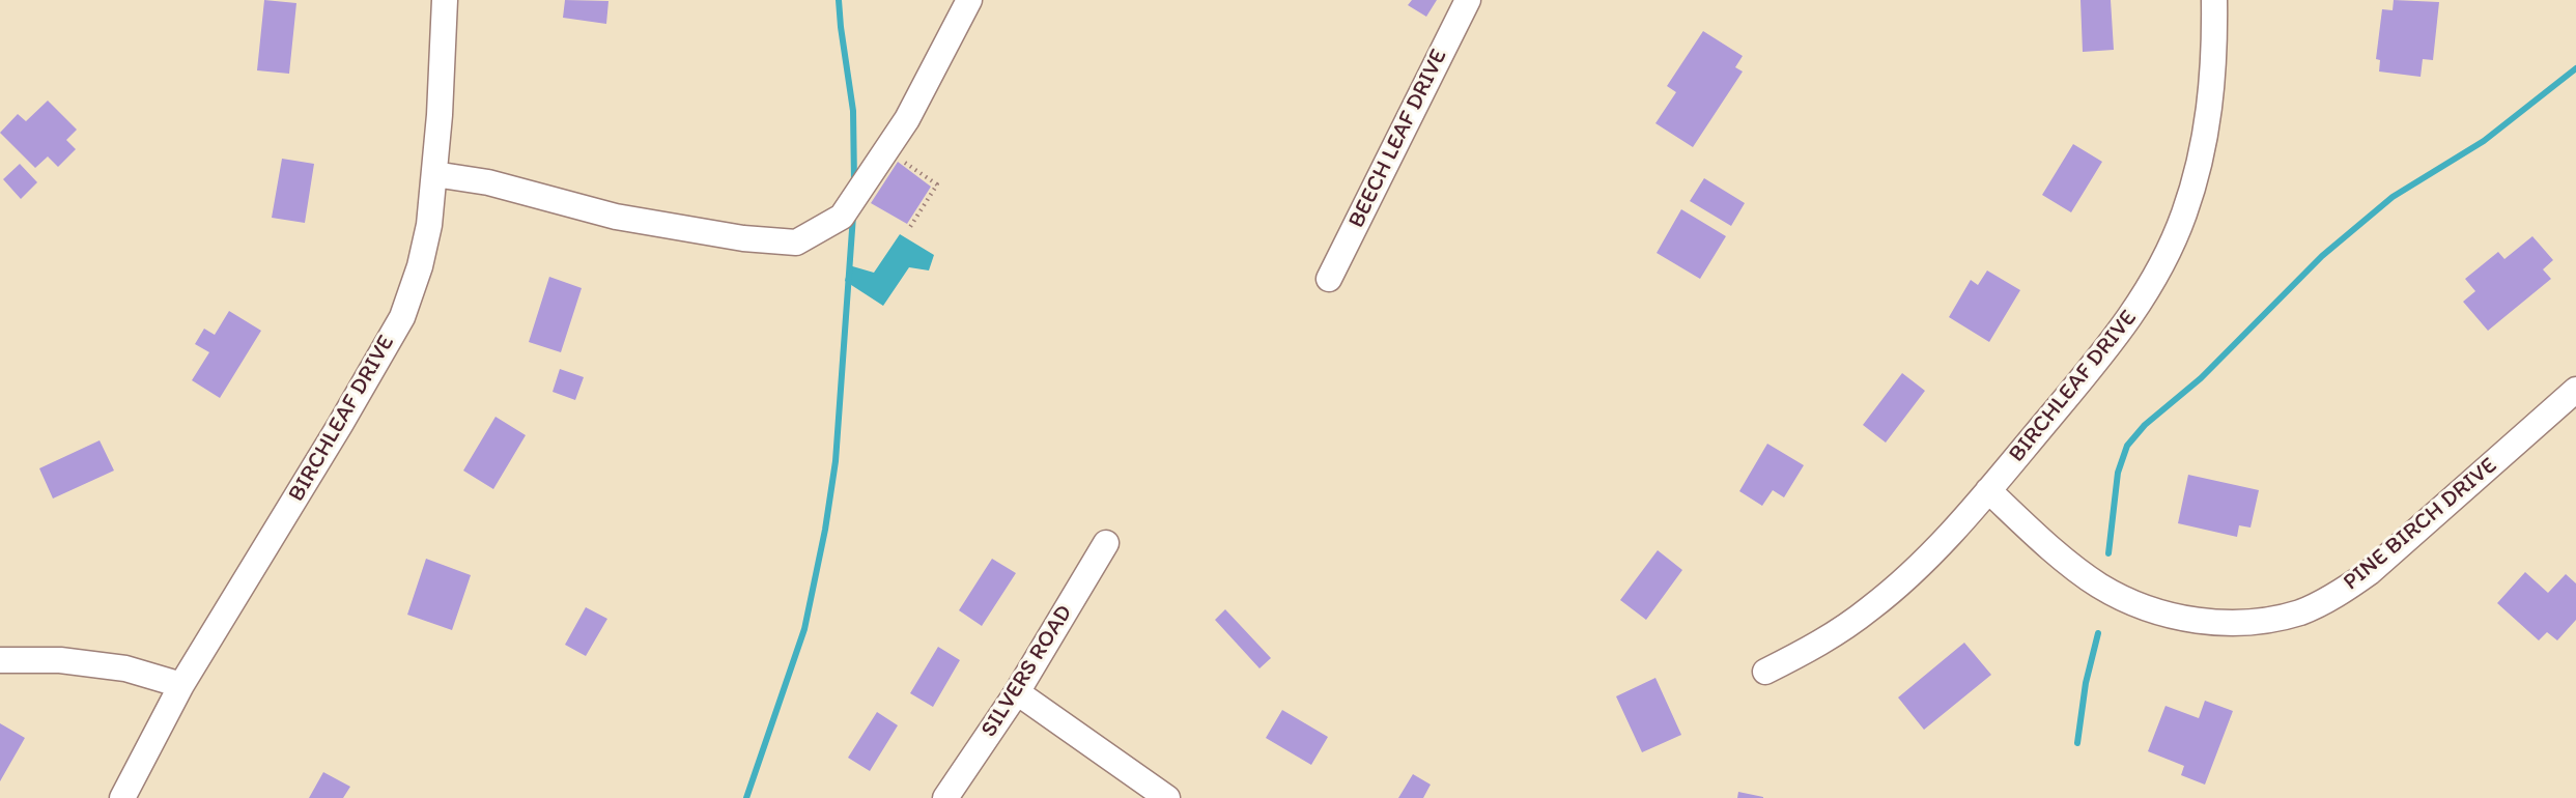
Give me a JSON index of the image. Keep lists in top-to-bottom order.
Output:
{
  "streets": {
    "street": [
      "BEECH LEAF DRIVE",
      "BIRCHLEAF DRIVE",
      "PINE BIRCH DRIVE",
      "SILVERS ROAD"
    ]
  },
  "crossings": [
    ["BIRCHLEAF DRIVE", "PINE BIRCH DRIVE"]
  ]
}
